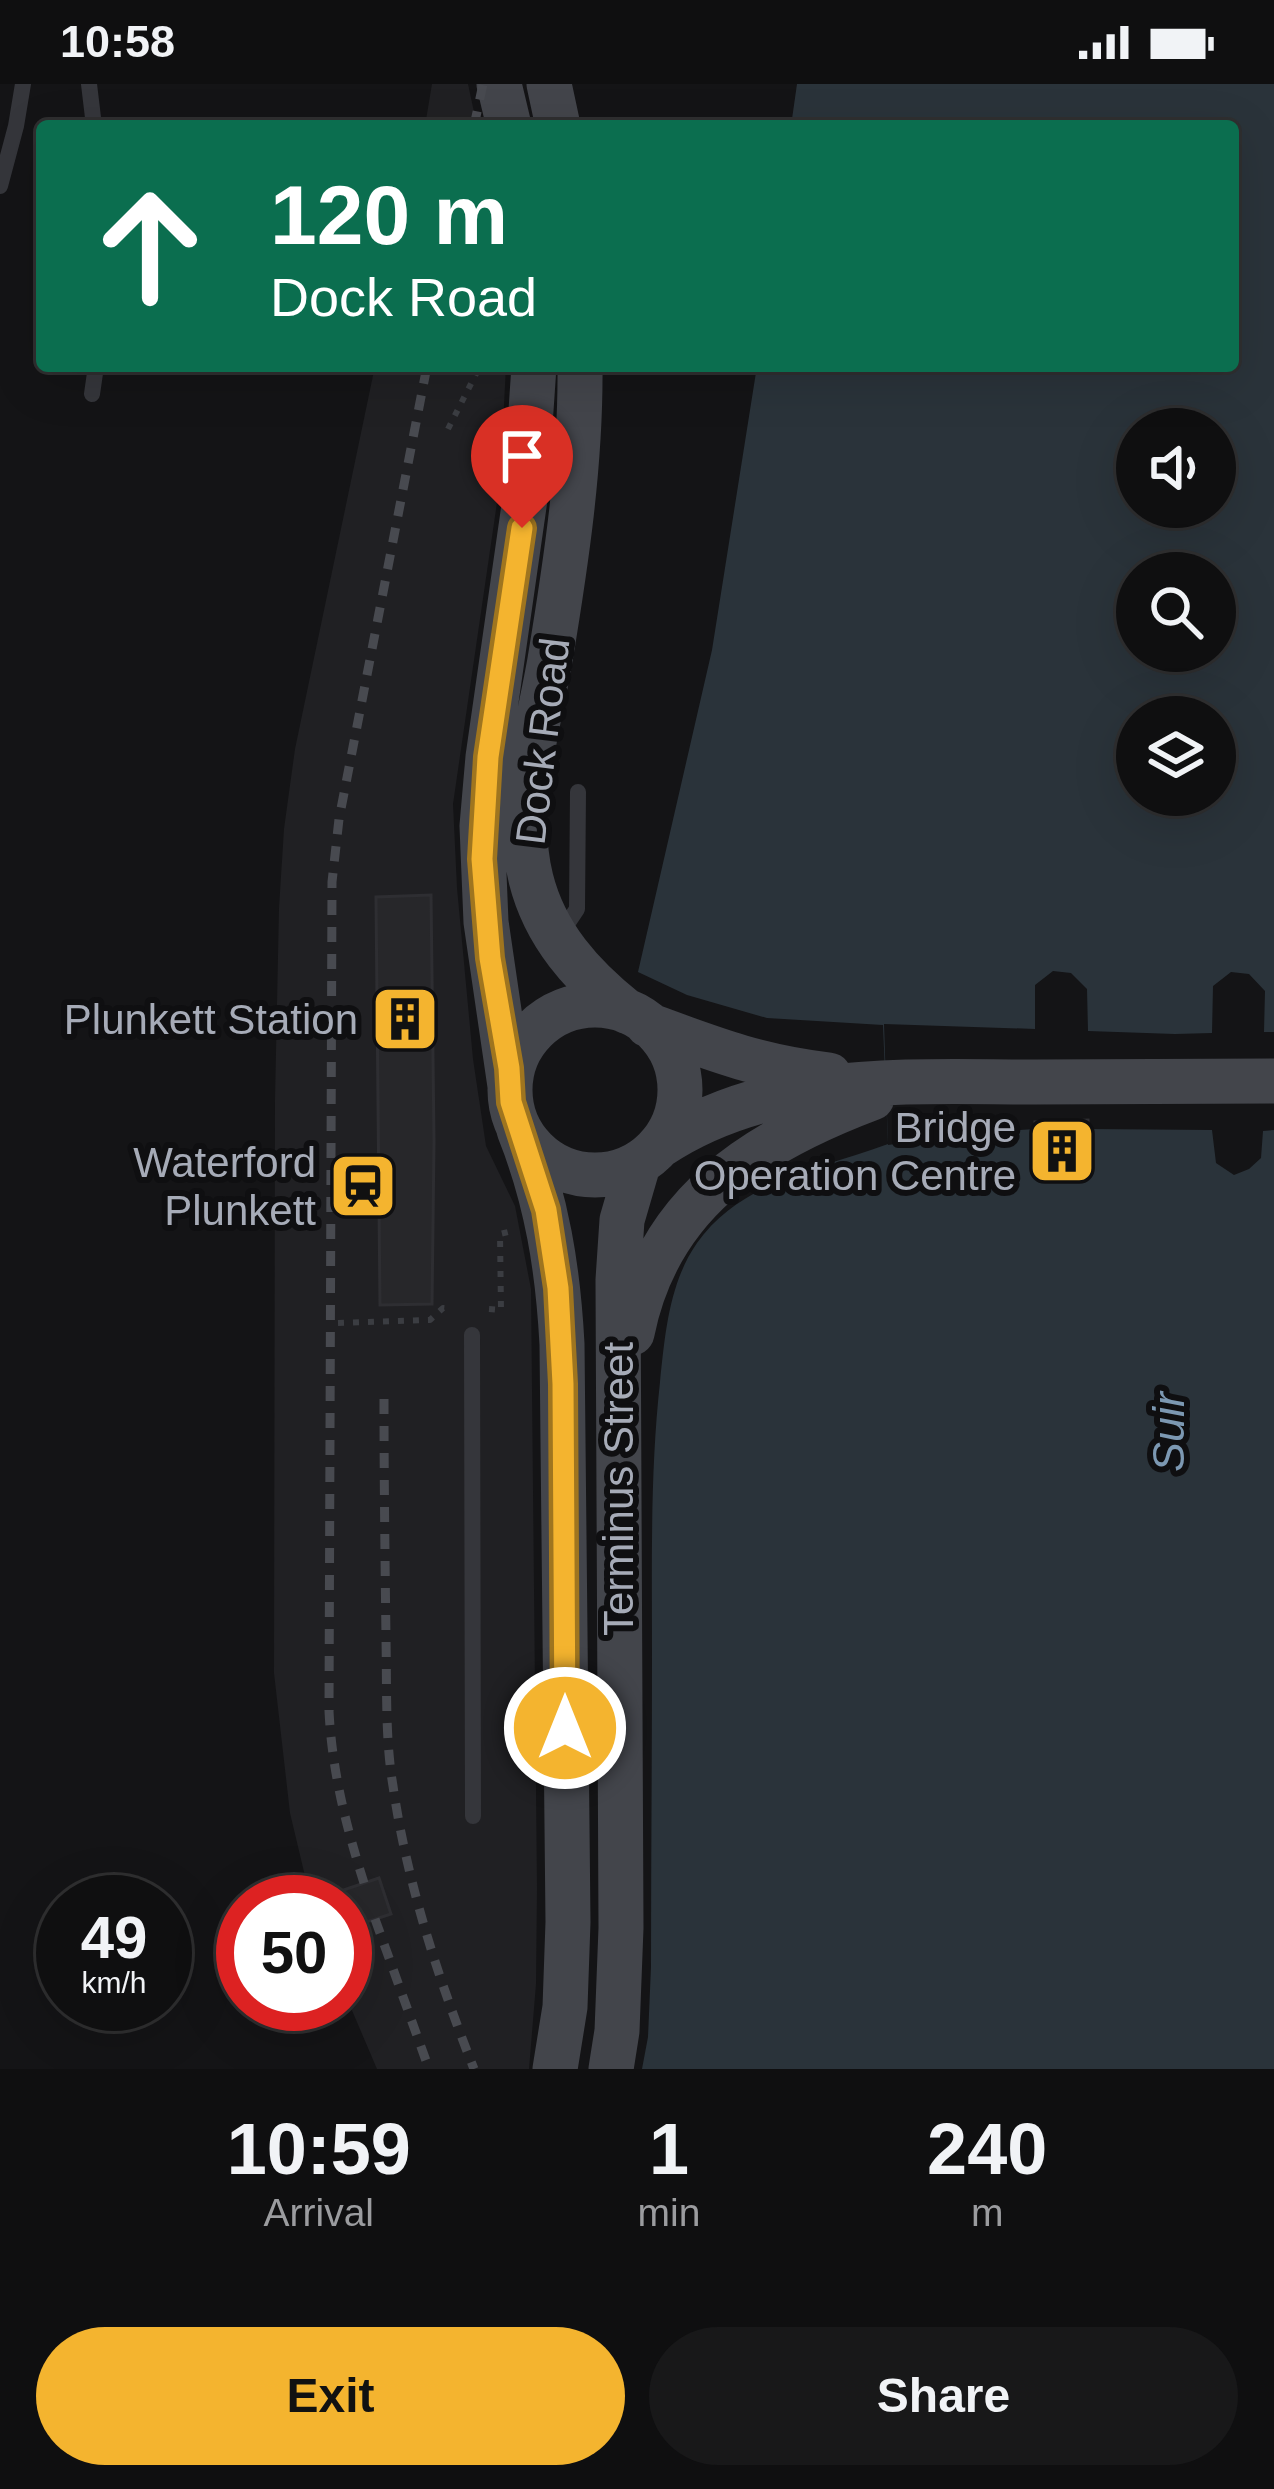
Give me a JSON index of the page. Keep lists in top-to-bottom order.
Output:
{
  "streets": {
    "main road": ["Dock Road", "Terminus Street"]
  },
  "crossings": [
    ["Dock Road", "Terminus Street"]
  ],
  "water": ["Suir"],
  "places": {
    "building": ["Plunkett Station", "Bridge Operation Centre"],
    "station": ["Waterford Plunkett"]
  },
  "page": {
    "status": "10:58",
    "turn": ["120 m", "Dock Road"],
    "speed": "49 km/h",
    "limit": "50",
    "eta": [
      "10:59",
      "Arrival",
      "1",
      "min",
      "240",
      "m"
    ],
    "buttons": ["Exit", "Share"]
  }
}
